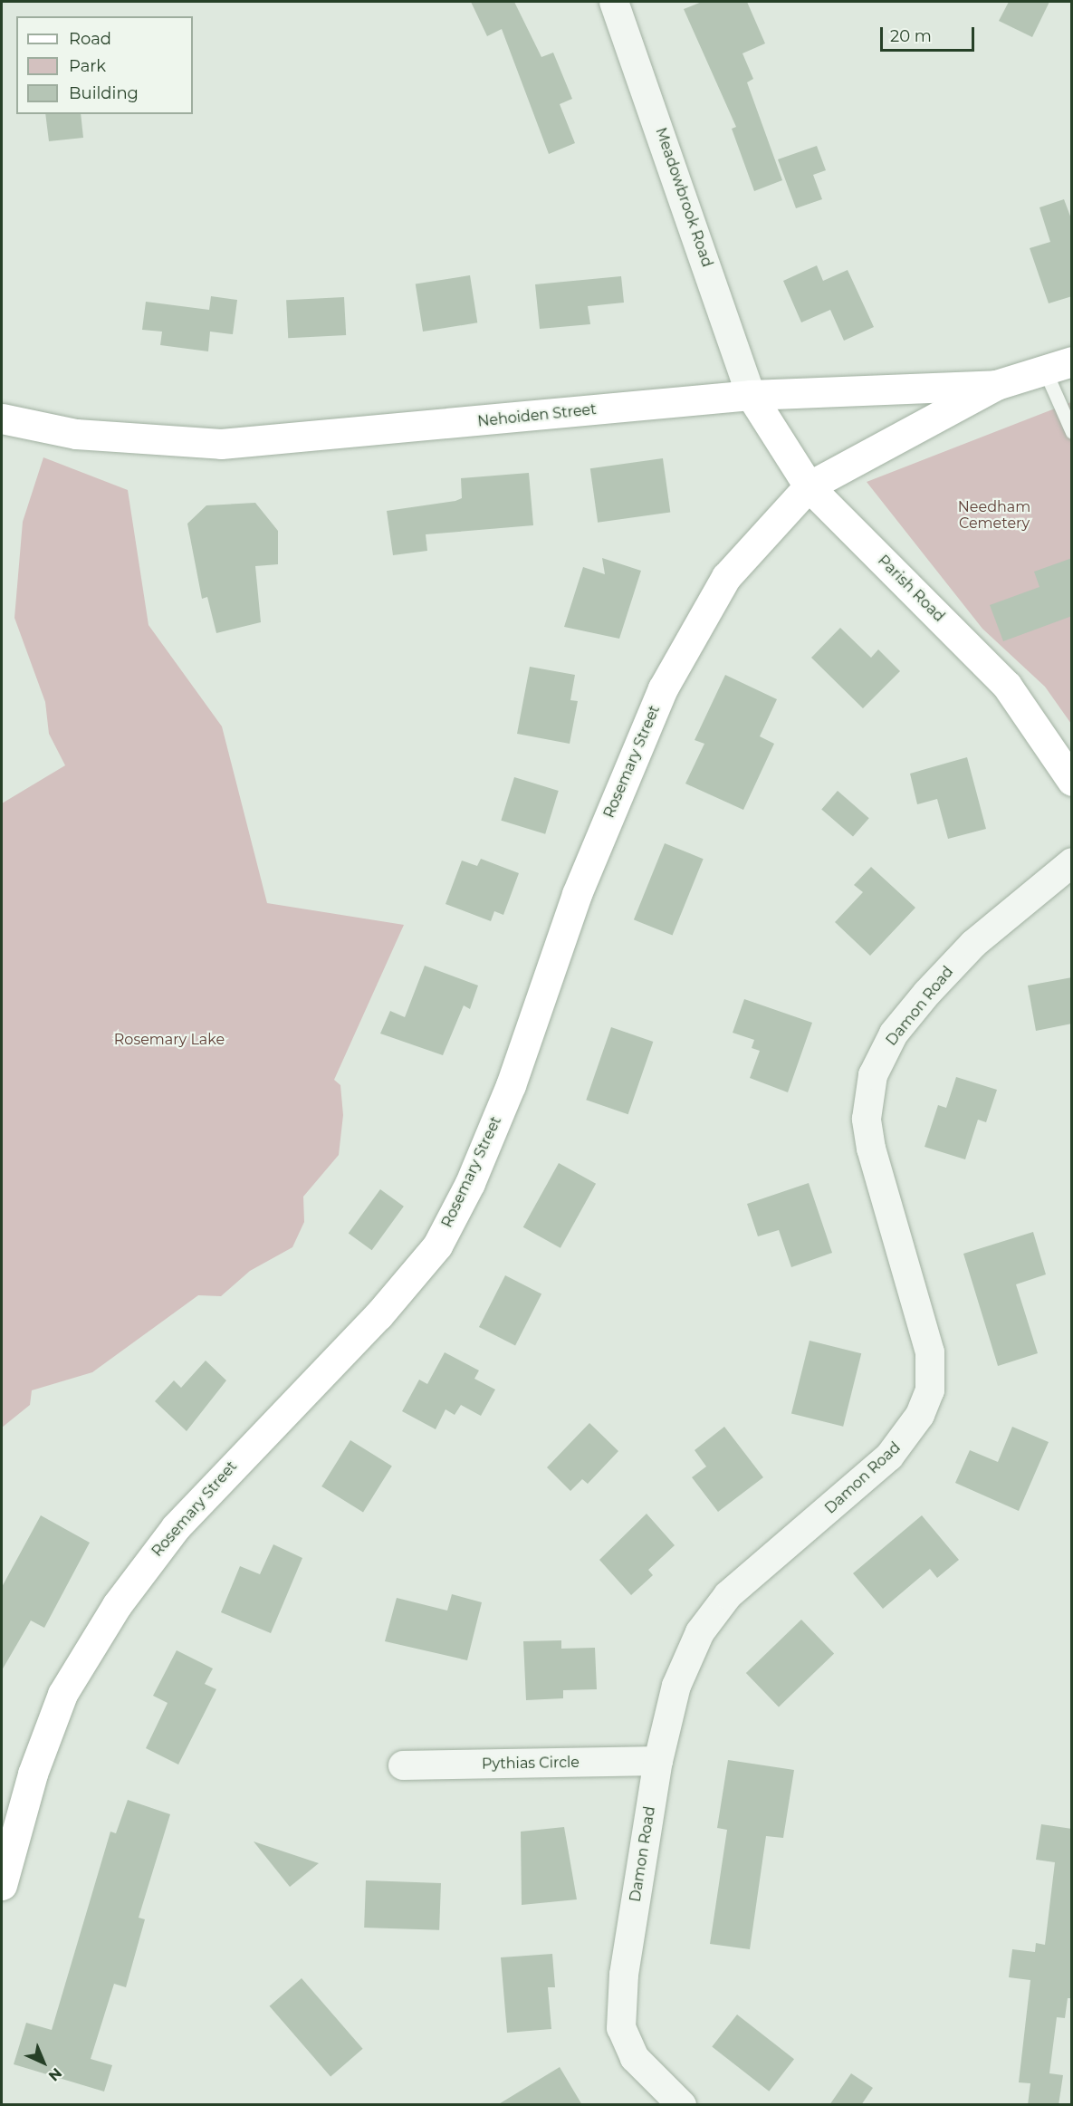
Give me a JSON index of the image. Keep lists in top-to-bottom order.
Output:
{
  "streets": {
    "street": [
      "Meadowbrook Road",
      "Nehoiden Street",
      "Parish Road",
      "Rosemary Street",
      "Damon Road",
      "Pythias Circle"
    ]
  },
  "crossings": [
    ["Meadowbrook Road", "Nehoiden Street"],
    ["Meadowbrook Road", "Parish Road"],
    ["Nehoiden Street", "Parish Road"],
    ["Nehoiden Street", "Rosemary Street"],
    ["Parish Road", "Rosemary Street"],
    ["Damon Road", "Pythias Circle"]
  ],
  "parks": ["Needham Cemetery", "Rosemary Lake"],
  "legend": ["Road", "Park", "Building"],
  "scale_bar": "20 m",
  "north": "bottom right"
}
